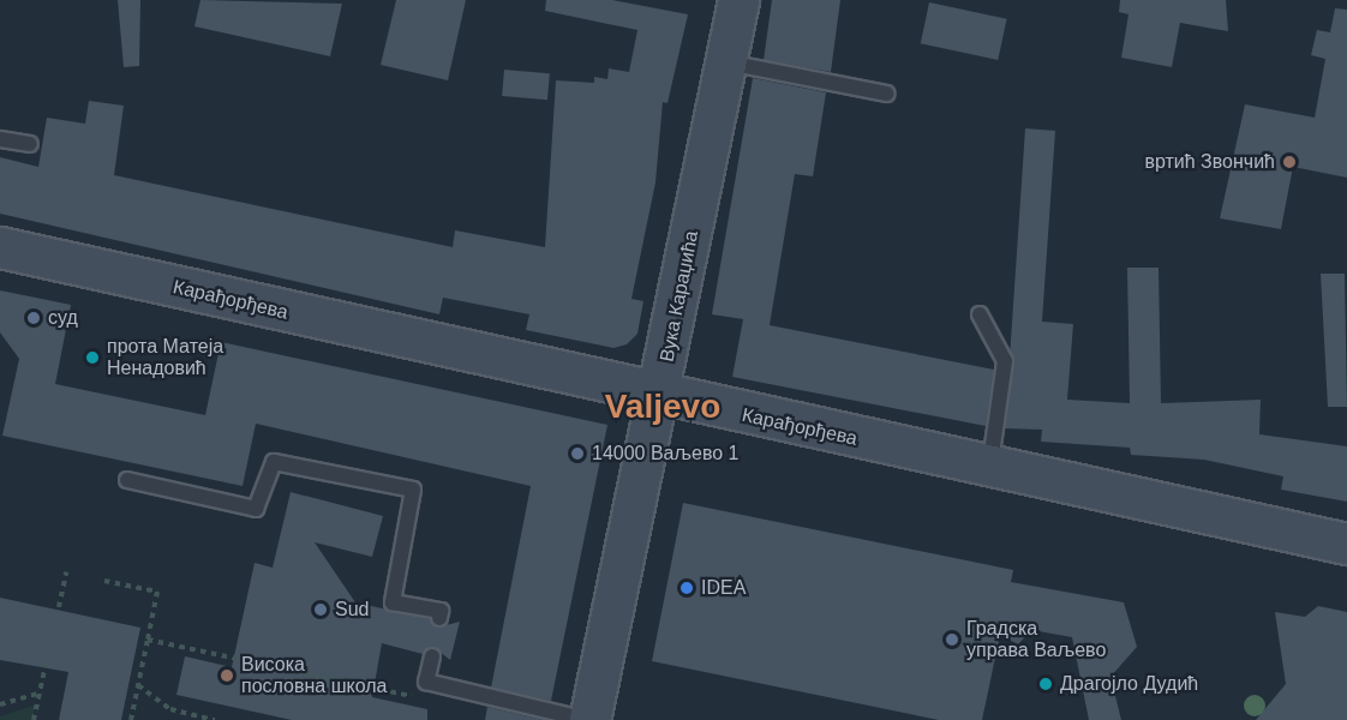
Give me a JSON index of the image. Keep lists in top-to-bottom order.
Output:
{
  "streets": {
    "street": ["Вука Караџића", "Карађорђева"]
  },
  "crossings": [
    ["Вука Караџића", "Карађорђева"]
  ],
  "districts": ["Valjevo"],
  "places": [
    "вртић Звончић",
    "суд",
    "прота Матеја Ненадовић",
    "14000 Ваљево 1",
    "IDEA",
    "Sud",
    "Градска управа Ваљево",
    "Висока пословна школа",
    "Драгојло Дудић"
  ]
}
